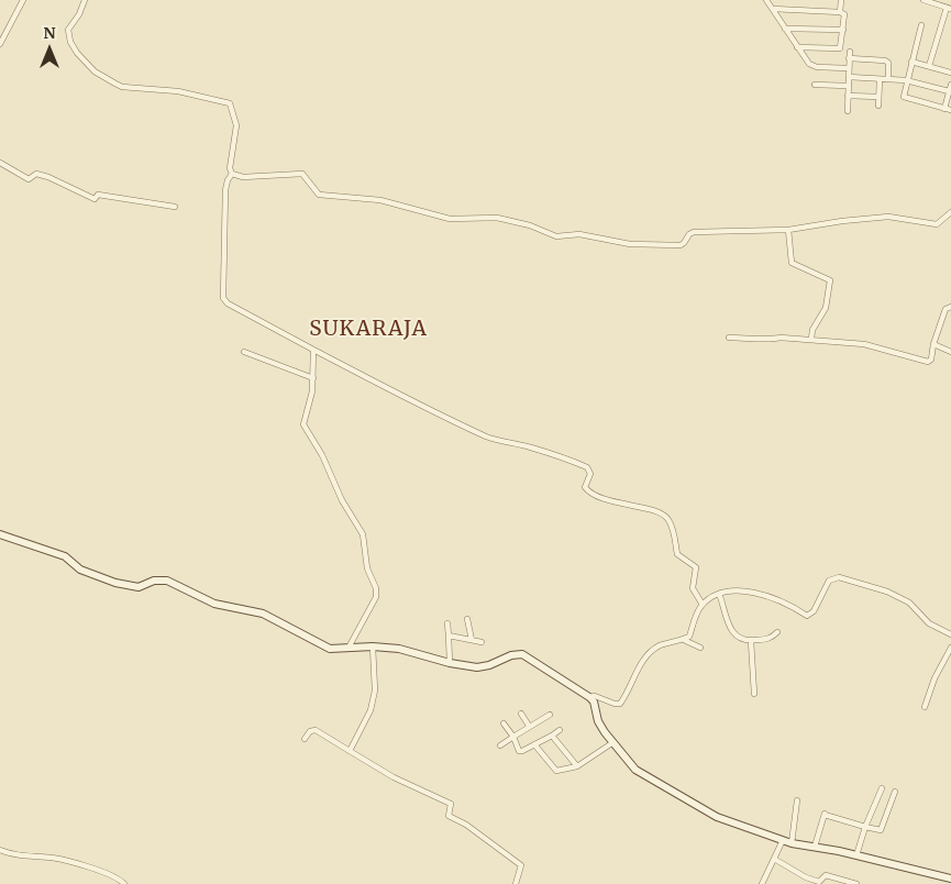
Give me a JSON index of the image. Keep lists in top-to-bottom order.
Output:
{
  "districts": ["SUKARAJA"],
  "north": "top"
}
